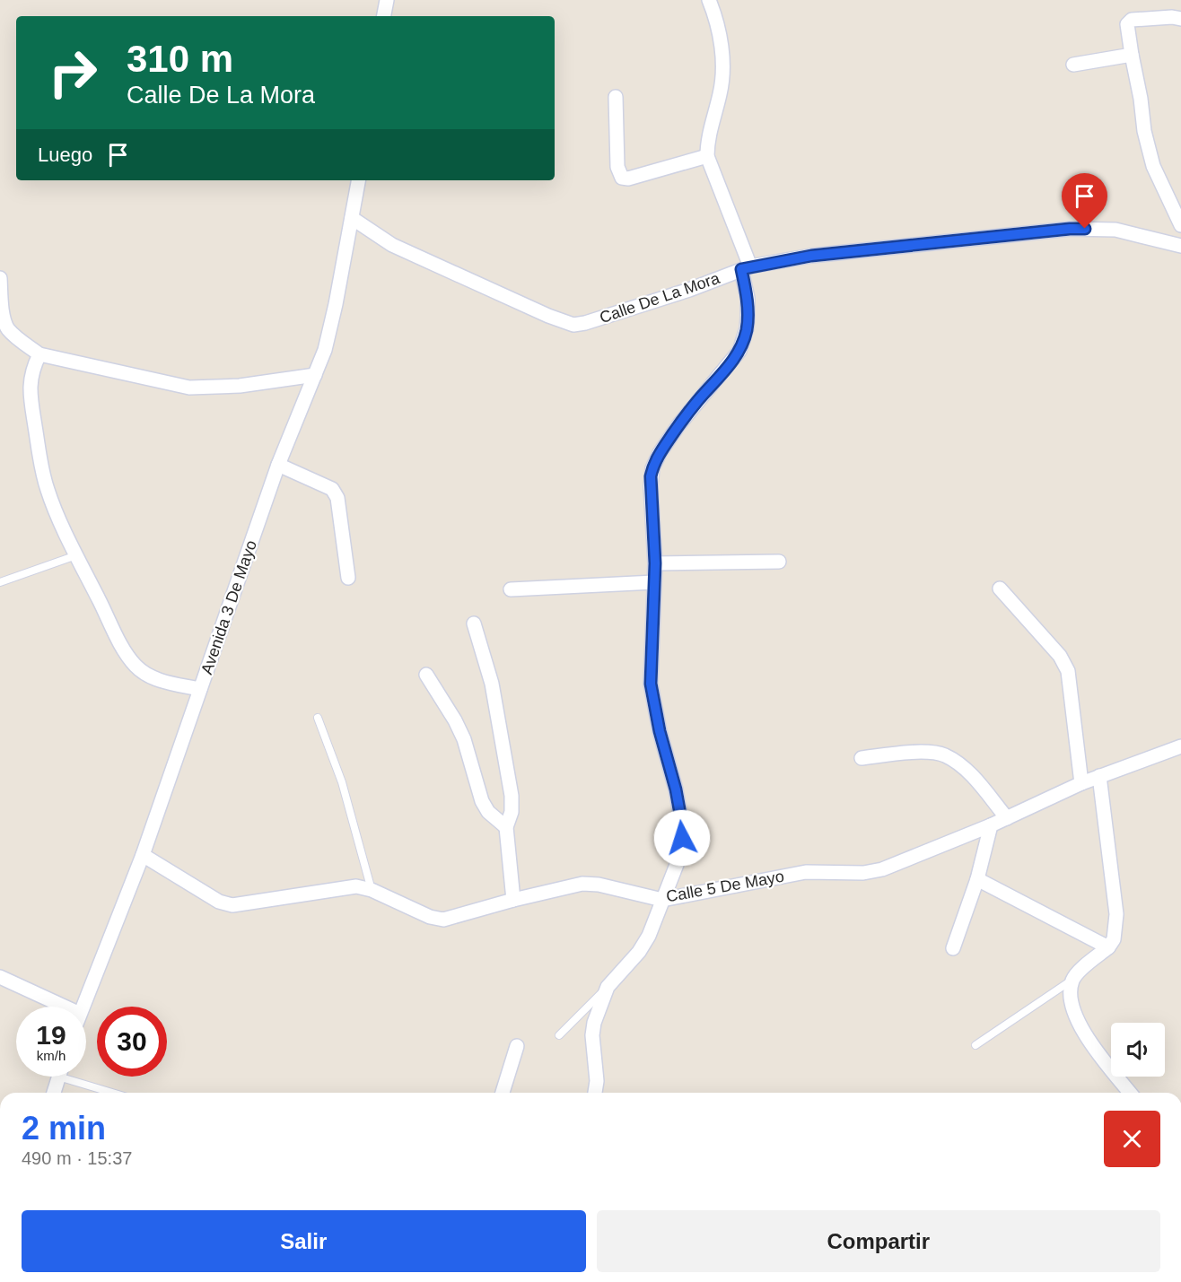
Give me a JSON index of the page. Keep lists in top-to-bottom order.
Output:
{
  "streets": {
    "street": ["Calle De La Mora", "Avenida 3 De Mayo", "Calle 5 De Mayo"]
  },
  "crossings": [
    ["Calle De La Mora", "Avenida 3 De Mayo"],
    ["Avenida 3 De Mayo", "Calle 5 De Mayo"]
  ],
  "page": {
    "turn": ["310 m", "Calle De La Mora"],
    "then": "Luego",
    "speed": "19 km/h",
    "limit": "30",
    "heading": ["2 min", "490 m · 15:37"],
    "buttons": ["Salir", "Compartir"]
  }
}
